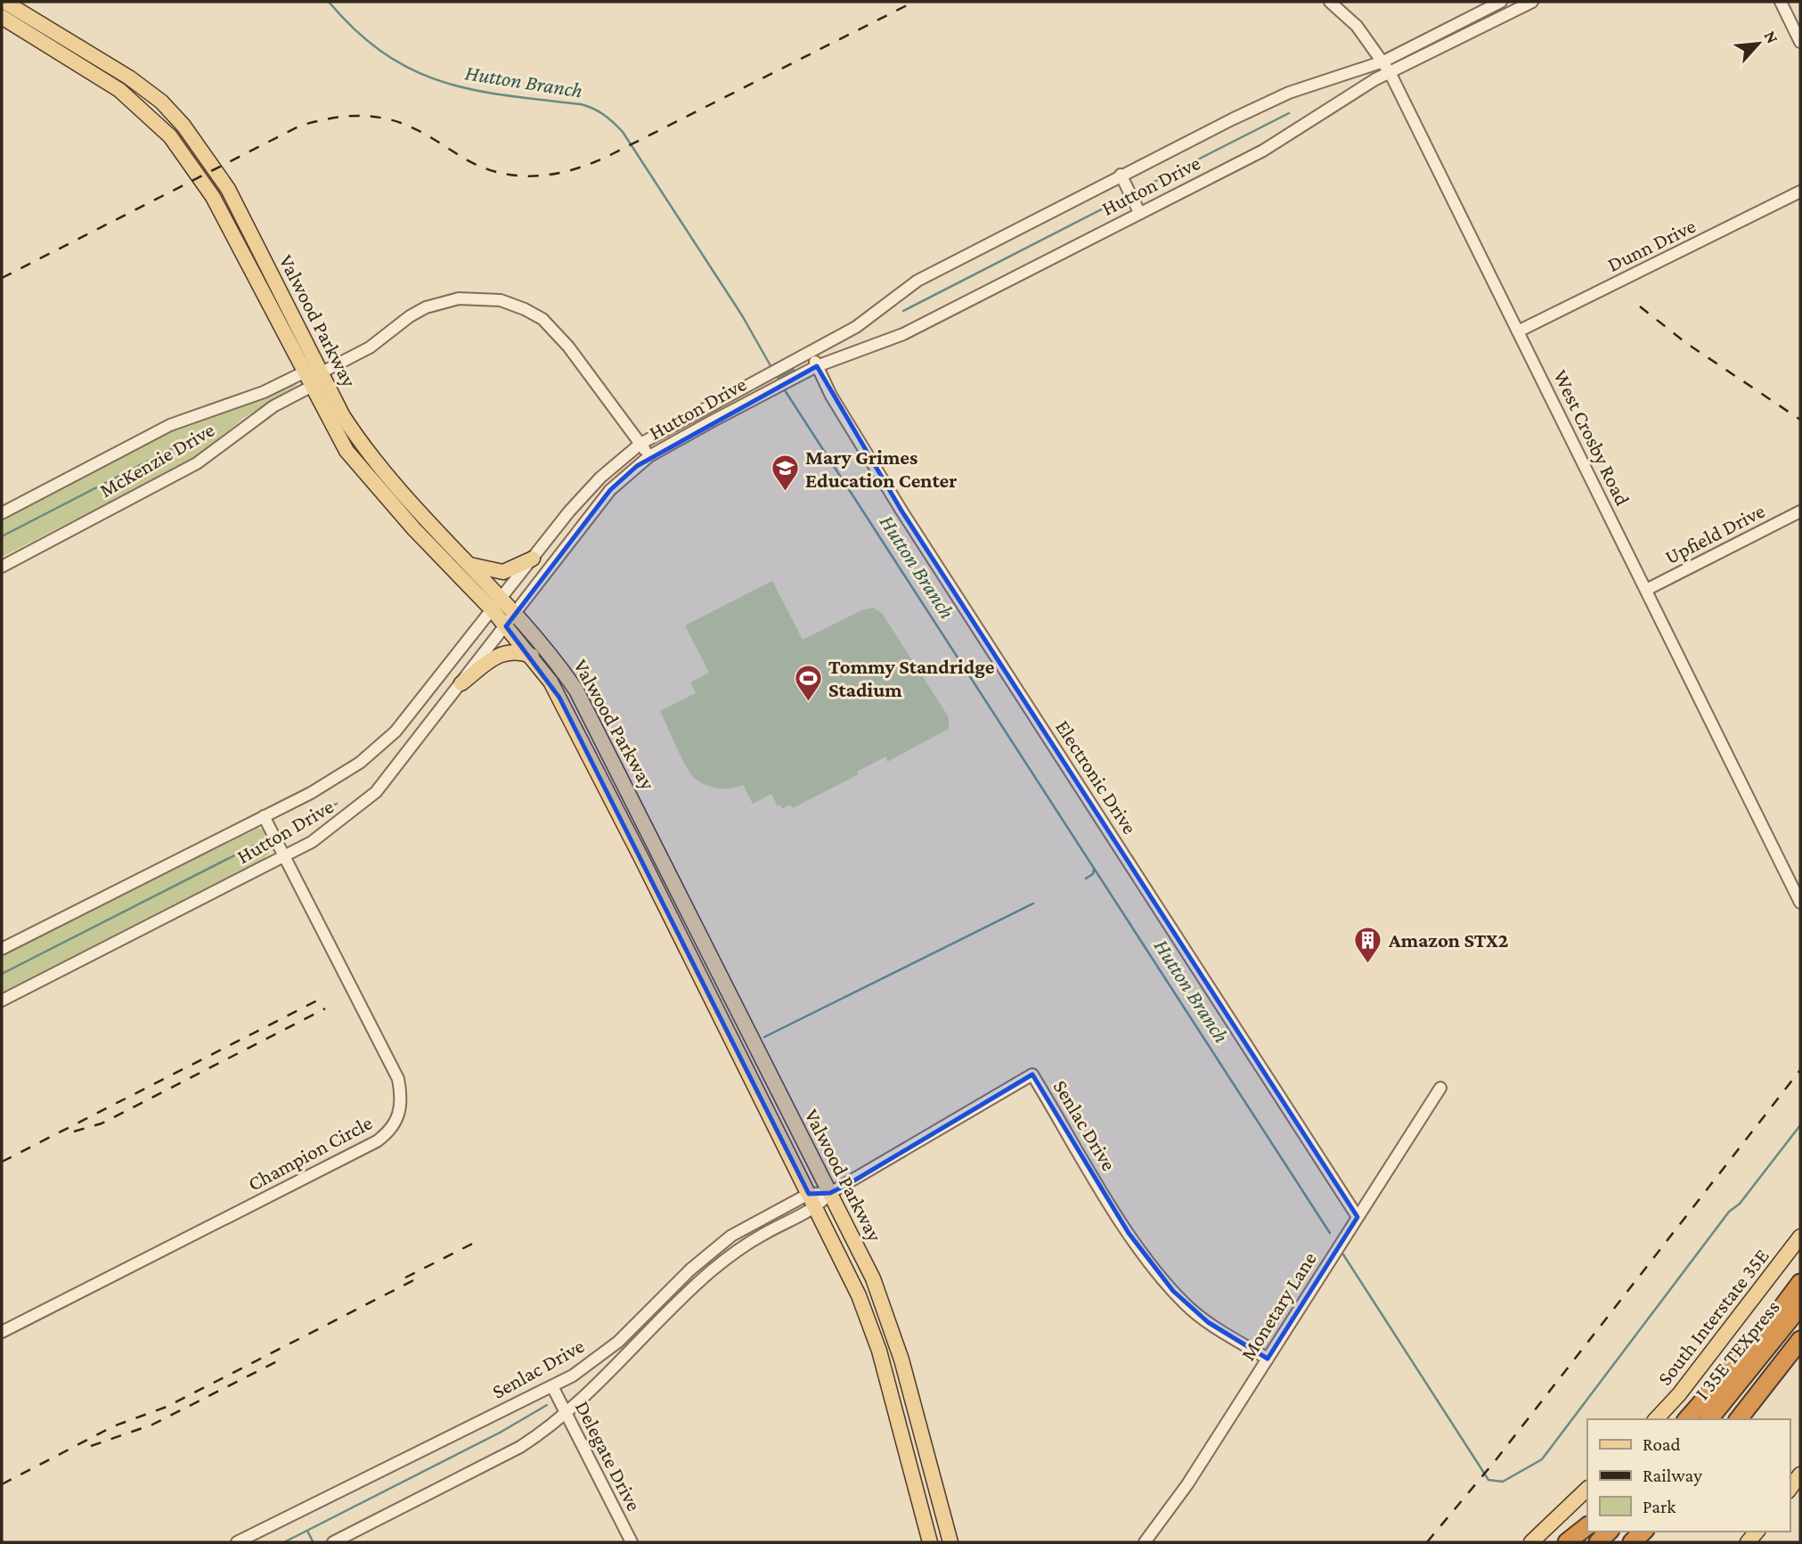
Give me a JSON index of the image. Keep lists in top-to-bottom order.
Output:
{
  "streets": {
    "highway": ["I 35E TEXpress"],
    "main road": ["Valwood Parkway", "South Interstate 35E"],
    "street": [
      "Hutton Drive",
      "Dunn Drive",
      "West Crosby Road",
      "McKenzie Drive",
      "Upfield Drive",
      "Electronic Drive",
      "Senlac Drive",
      "Champion Circle",
      "Monetary Lane",
      "Delegate Drive"
    ]
  },
  "crossings": [
    ["Hutton Drive", "Valwood Parkway"],
    ["Hutton Drive", "West Crosby Road"],
    ["Hutton Drive", "McKenzie Drive"],
    ["Hutton Drive", "Electronic Drive"],
    ["Hutton Drive", "Champion Circle"],
    ["Dunn Drive", "West Crosby Road"],
    ["Valwood Parkway", "McKenzie Drive"],
    ["Valwood Parkway", "Senlac Drive"],
    ["West Crosby Road", "Upfield Drive"],
    ["Electronic Drive", "Monetary Lane"],
    ["Senlac Drive", "Monetary Lane"],
    ["Senlac Drive", "Delegate Drive"]
  ],
  "water": ["Hutton Branch"],
  "places": {
    "school or university": ["Mary Grimes Education Center"],
    "sports": ["Tommy Standridge Stadium"],
    "building": ["Amazon STX2"]
  },
  "legend": ["Road", "Railway", "Park"],
  "north": "top right"
}
